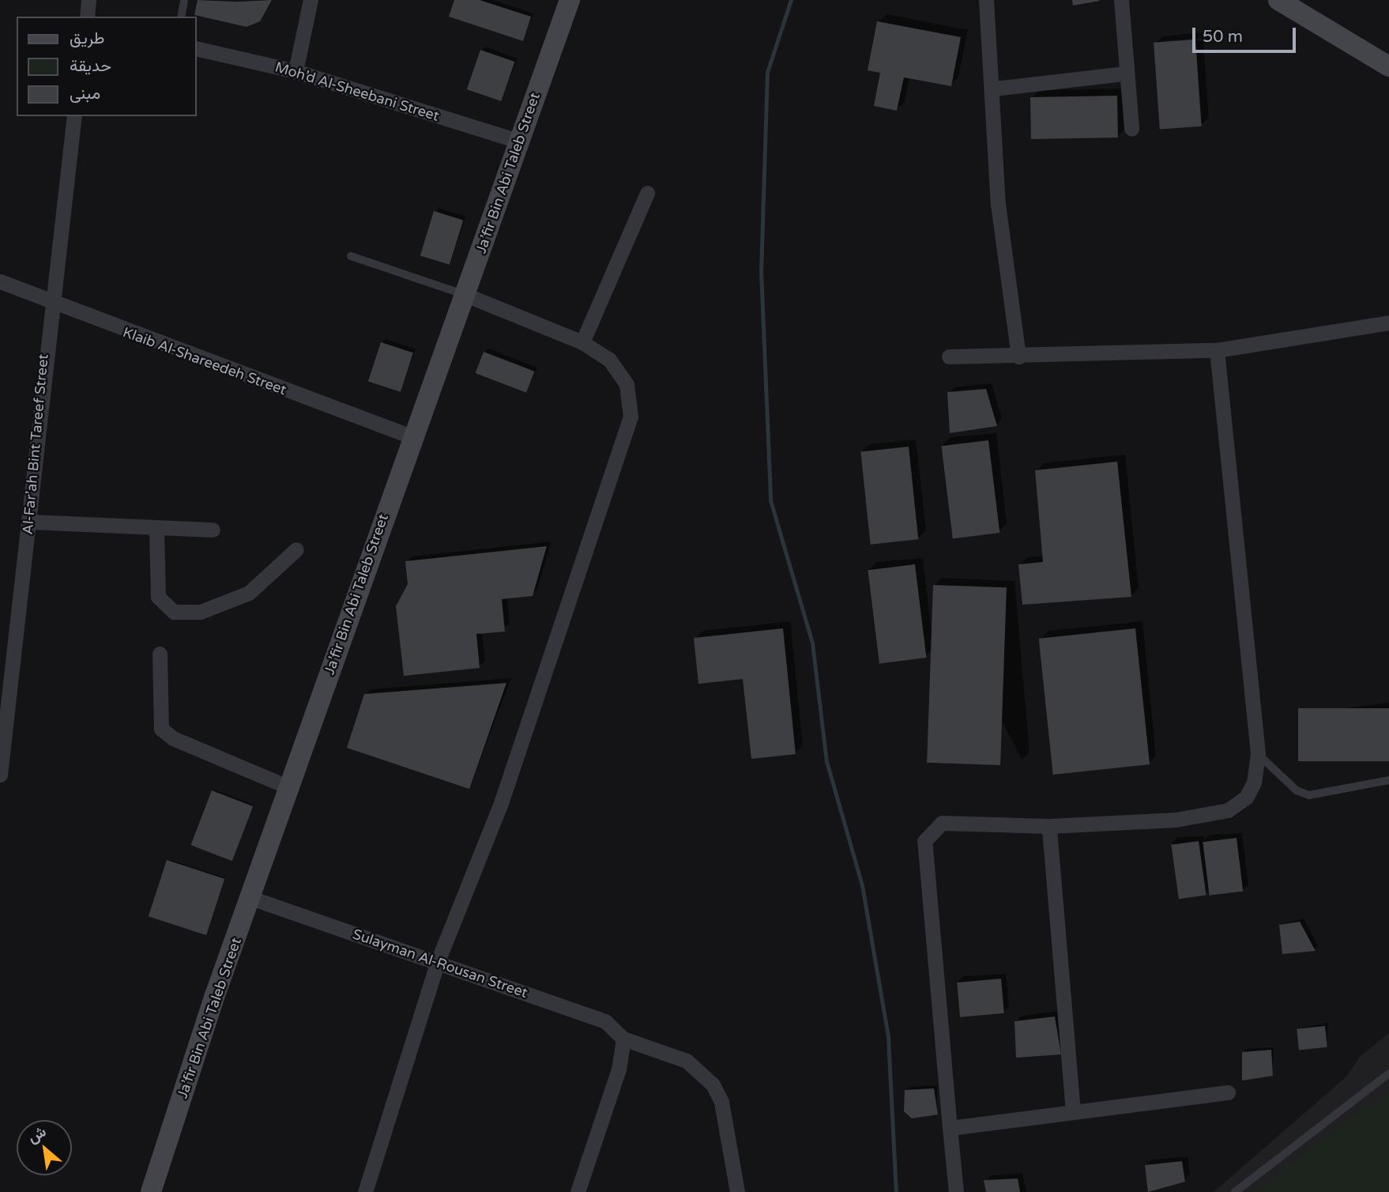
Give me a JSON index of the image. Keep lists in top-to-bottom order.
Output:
{
  "streets": {
    "street": [
      "Moh’d Al-Sheebani Street",
      "Ja’fir Bin Abi Taleb Street",
      "Klaib Al-Shareedeh Street",
      "Al-Far’ah Bint Tareef Street",
      "Sulayman Al-Rousan Street"
    ]
  },
  "crossings": [
    ["Moh’d Al-Sheebani Street", "Ja’fir Bin Abi Taleb Street"],
    ["Ja’fir Bin Abi Taleb Street", "Klaib Al-Shareedeh Street"],
    ["Ja’fir Bin Abi Taleb Street", "Sulayman Al-Rousan Street"],
    ["Klaib Al-Shareedeh Street", "Al-Far’ah Bint Tareef Street"]
  ],
  "legend": ["طريق", "حديقة", "مبنى"],
  "scale_bar": "50 m",
  "north": "top left"
}
